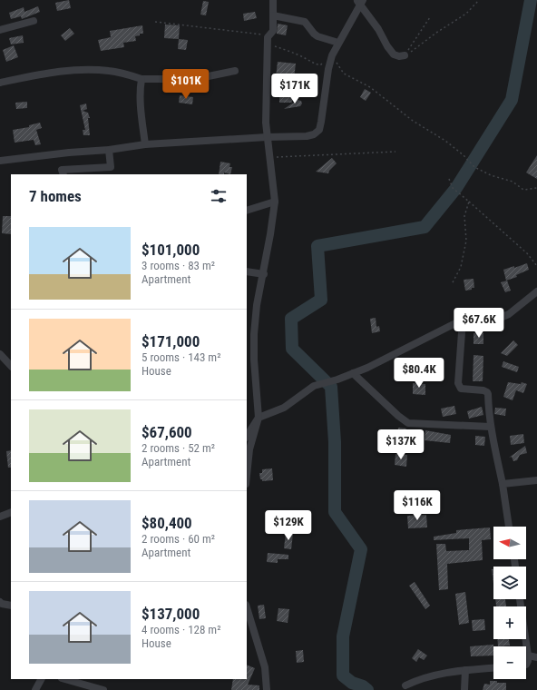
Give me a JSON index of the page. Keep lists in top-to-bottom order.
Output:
{
  "north": "left",
  "page": {
    "price": [
      "$101K",
      "$171K",
      "$67.6K",
      "$80.4K",
      "$137K",
      "$116K",
      "$129K"
    ],
    "heading": "7 homes",
    "list": [
      {
        "name": "$101,000",
        "note": "3 rooms · 83 m² · Apartment"
      },
      {
        "name": "$171,000",
        "note": "5 rooms · 143 m² · House"
      },
      {
        "name": "$67,600",
        "note": "2 rooms · 52 m² · Apartment"
      },
      {
        "name": "$80,400",
        "note": "2 rooms · 60 m² · Apartment"
      },
      {
        "name": "$137,000",
        "note": "4 rooms · 128 m² · House"
      }
    ],
    "map_buttons": ["+", "−"]
  }
}
